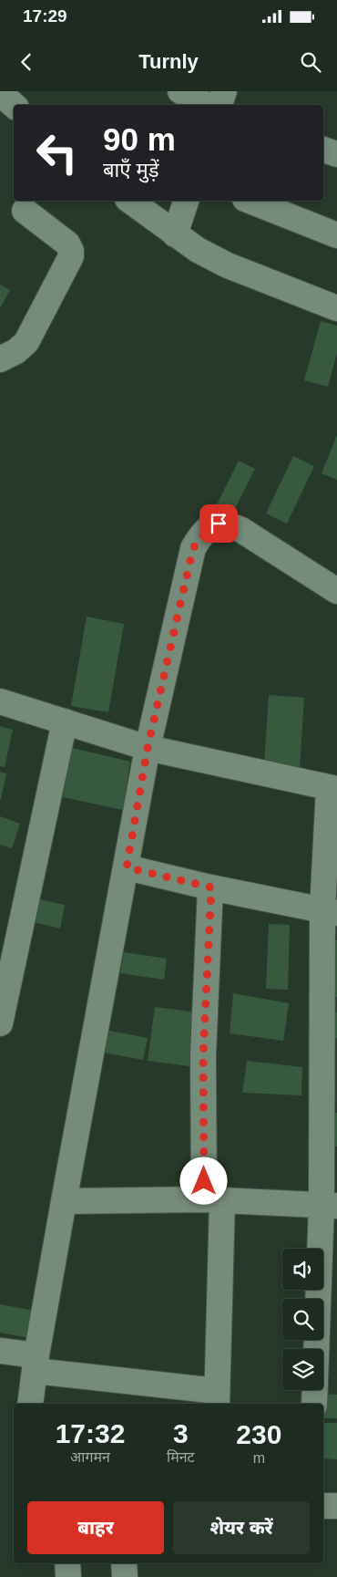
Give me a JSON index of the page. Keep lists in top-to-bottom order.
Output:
{
  "page": {
    "status": "17:29",
    "header": "Turnly",
    "turn": ["90 m", "बाएँ मुड़ें"],
    "eta": [
      "17:32",
      "आगमन",
      "3",
      "मिनट",
      "230",
      "m"
    ],
    "buttons": ["बाहर", "शेयर करें"]
  }
}
